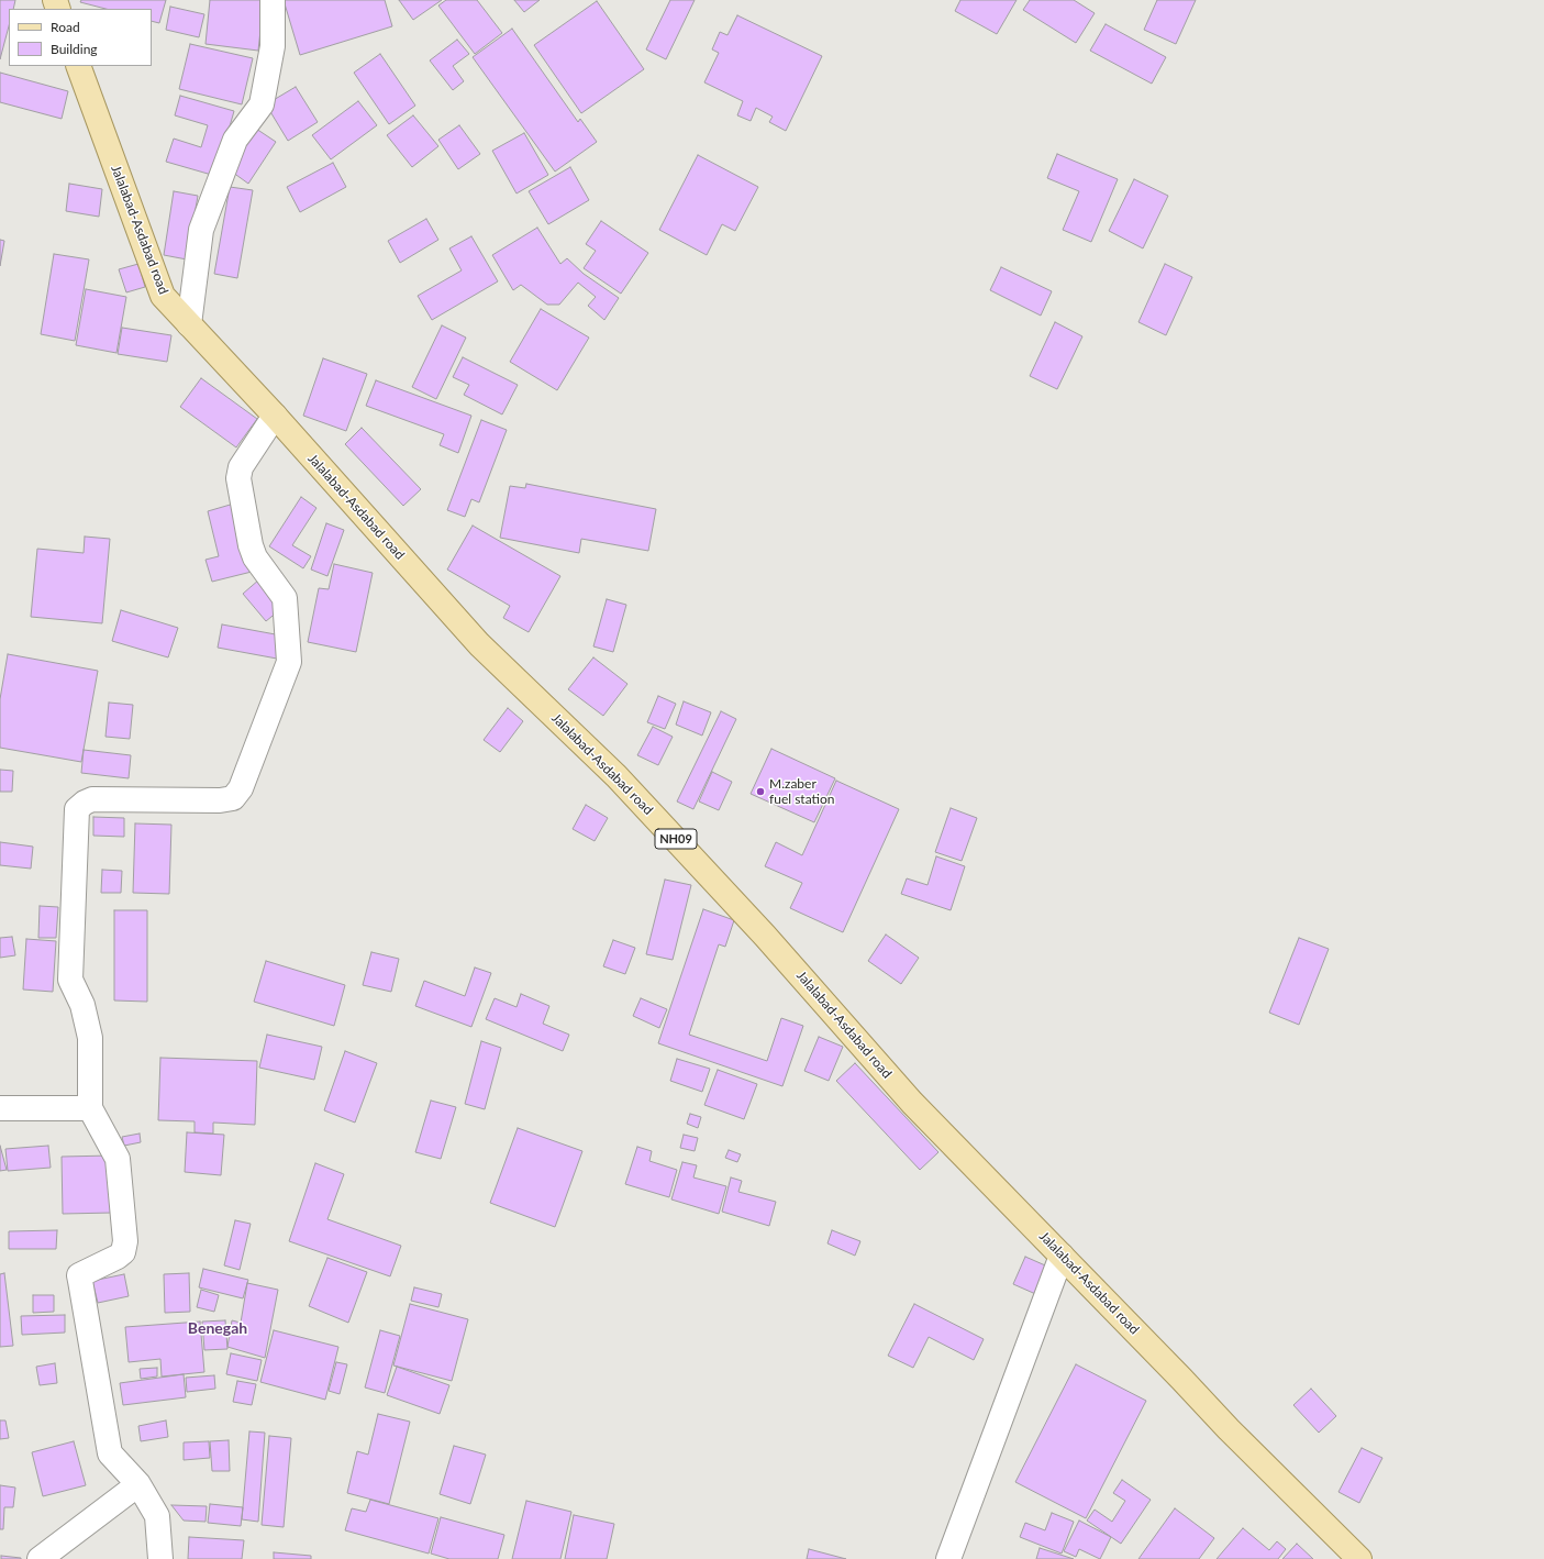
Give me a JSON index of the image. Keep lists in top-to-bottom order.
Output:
{
  "streets": {
    "main road": ["Jalalabad-Asdabad road", "NH09"]
  },
  "districts": ["Benegah"],
  "places": ["M.zaber fuel station"],
  "legend": ["Road", "Building"]
}
